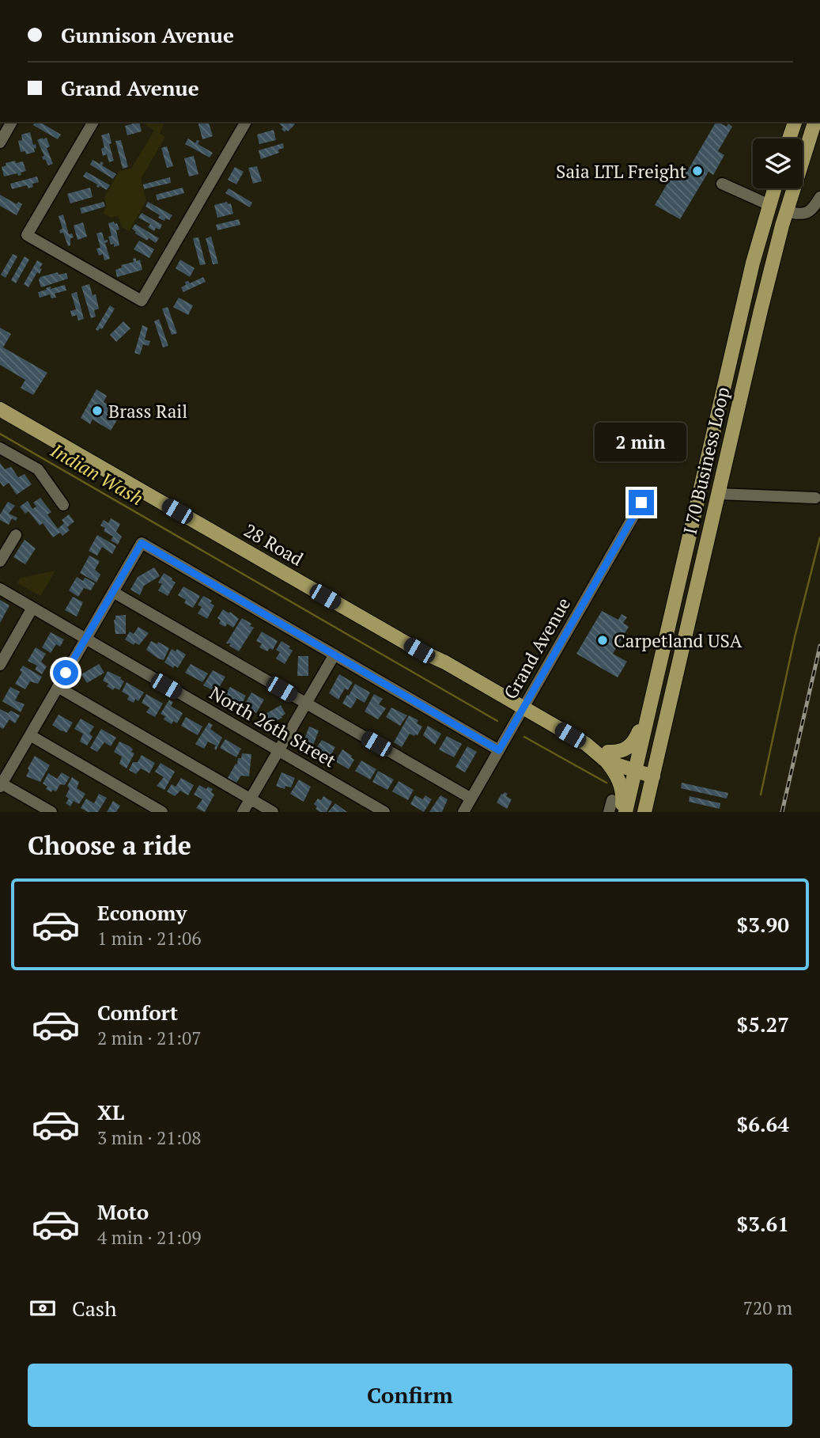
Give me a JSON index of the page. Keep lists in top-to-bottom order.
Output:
{
  "streets": {
    "main road": ["I 70 Business Loop", "28 Road"],
    "street": ["Grand Avenue", "North 26th Street"]
  },
  "crossings": [
    ["I 70 Business Loop", "28 Road"],
    ["28 Road", "Grand Avenue"]
  ],
  "water": ["Indian Wash"],
  "places": ["Saia LTL Freight", "Brass Rail", "Carpetland USA"],
  "page": {
    "banner": ["Gunnison Avenue", "Grand Avenue"],
    "bubble": "2 min",
    "heading": "Choose a ride",
    "list": [
      {
        "name": "Economy",
        "note": "1 min · 21:06",
        "value": "$3.90"
      },
      {
        "name": "Comfort",
        "note": "2 min · 21:07",
        "value": "$5.27"
      },
      {
        "name": "XL",
        "note": "3 min · 21:08",
        "value": "$6.64"
      },
      {
        "name": "Moto",
        "note": "4 min · 21:09",
        "value": "$3.61"
      }
    ],
    "pay": ["Cash", "720 m"],
    "buttons": "Confirm"
  }
}
